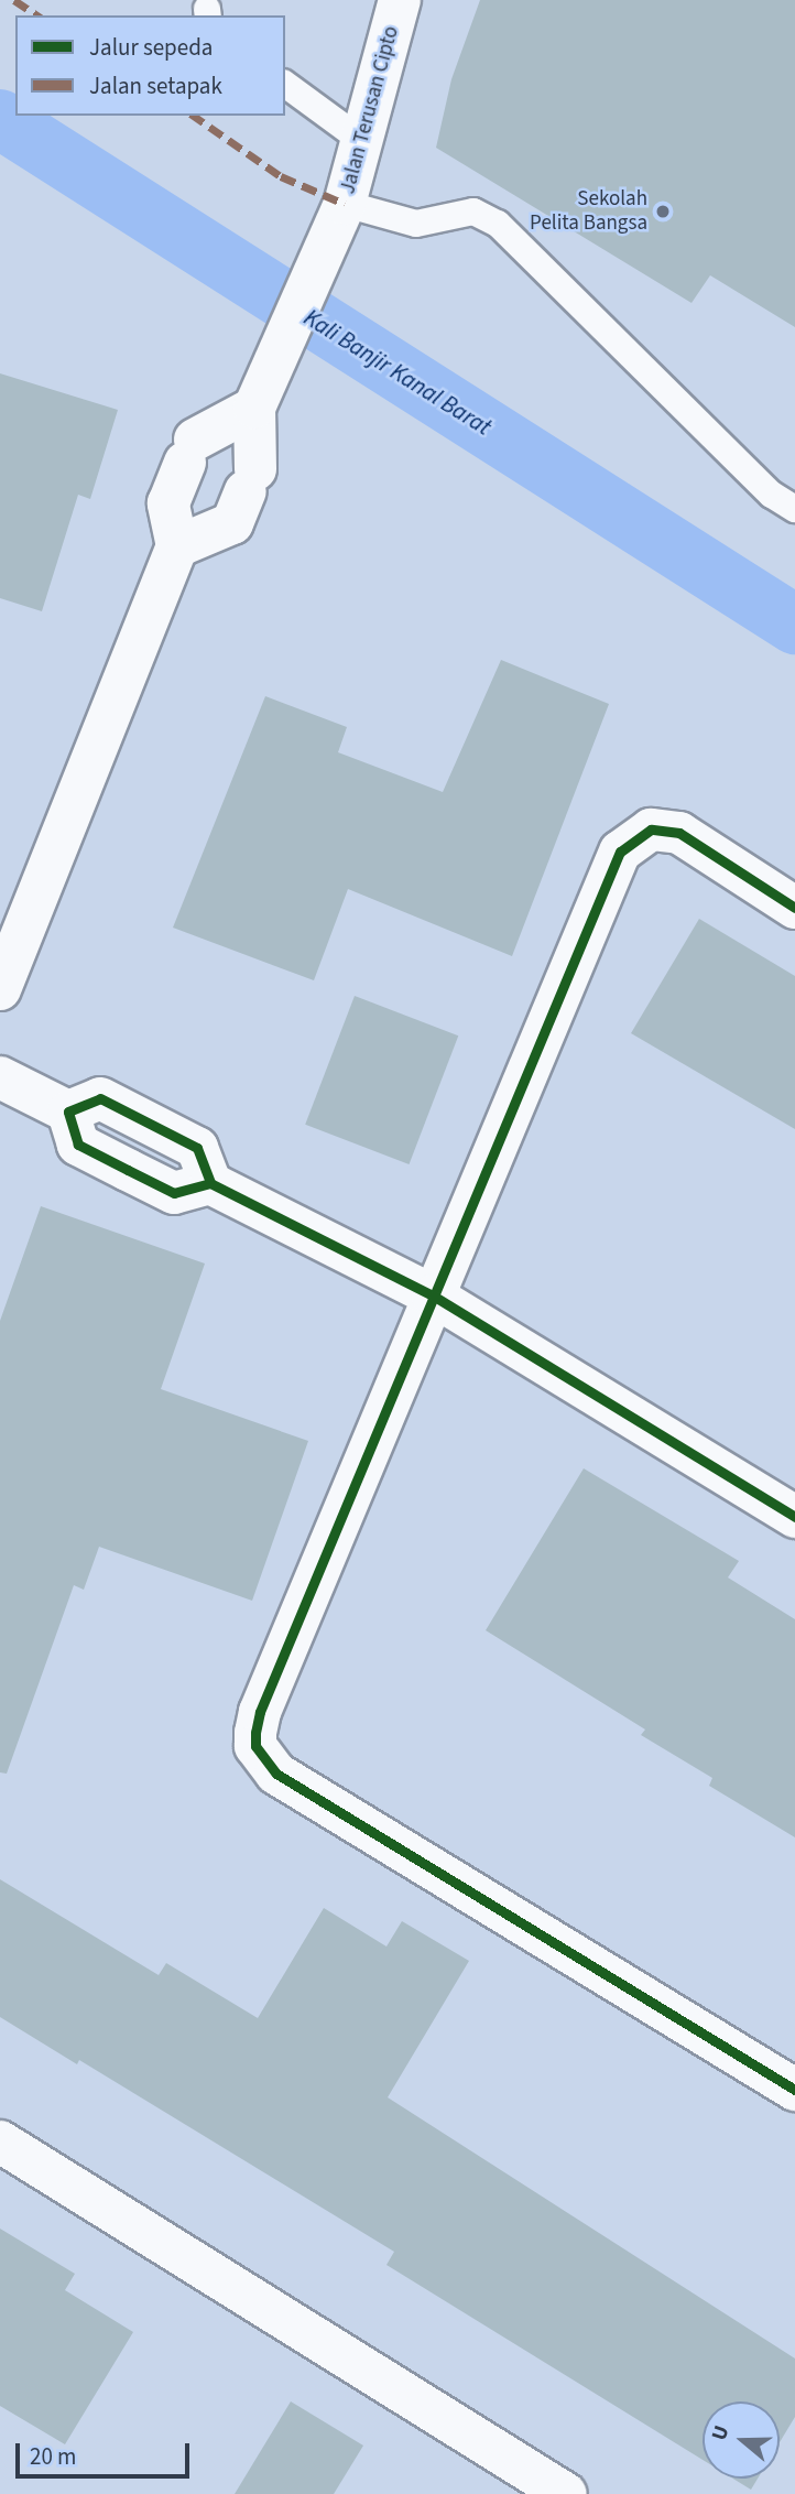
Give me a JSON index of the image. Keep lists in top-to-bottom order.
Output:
{
  "streets": {
    "street": ["Jalan Terusan Cipto"]
  },
  "water": ["Kali Banjir Kanal Barat"],
  "places": ["Sekolah Pelita Bangsa"],
  "legend": ["Jalur sepeda", "Jalan setapak"],
  "scale_bar": "20 m",
  "north": "left"
}
